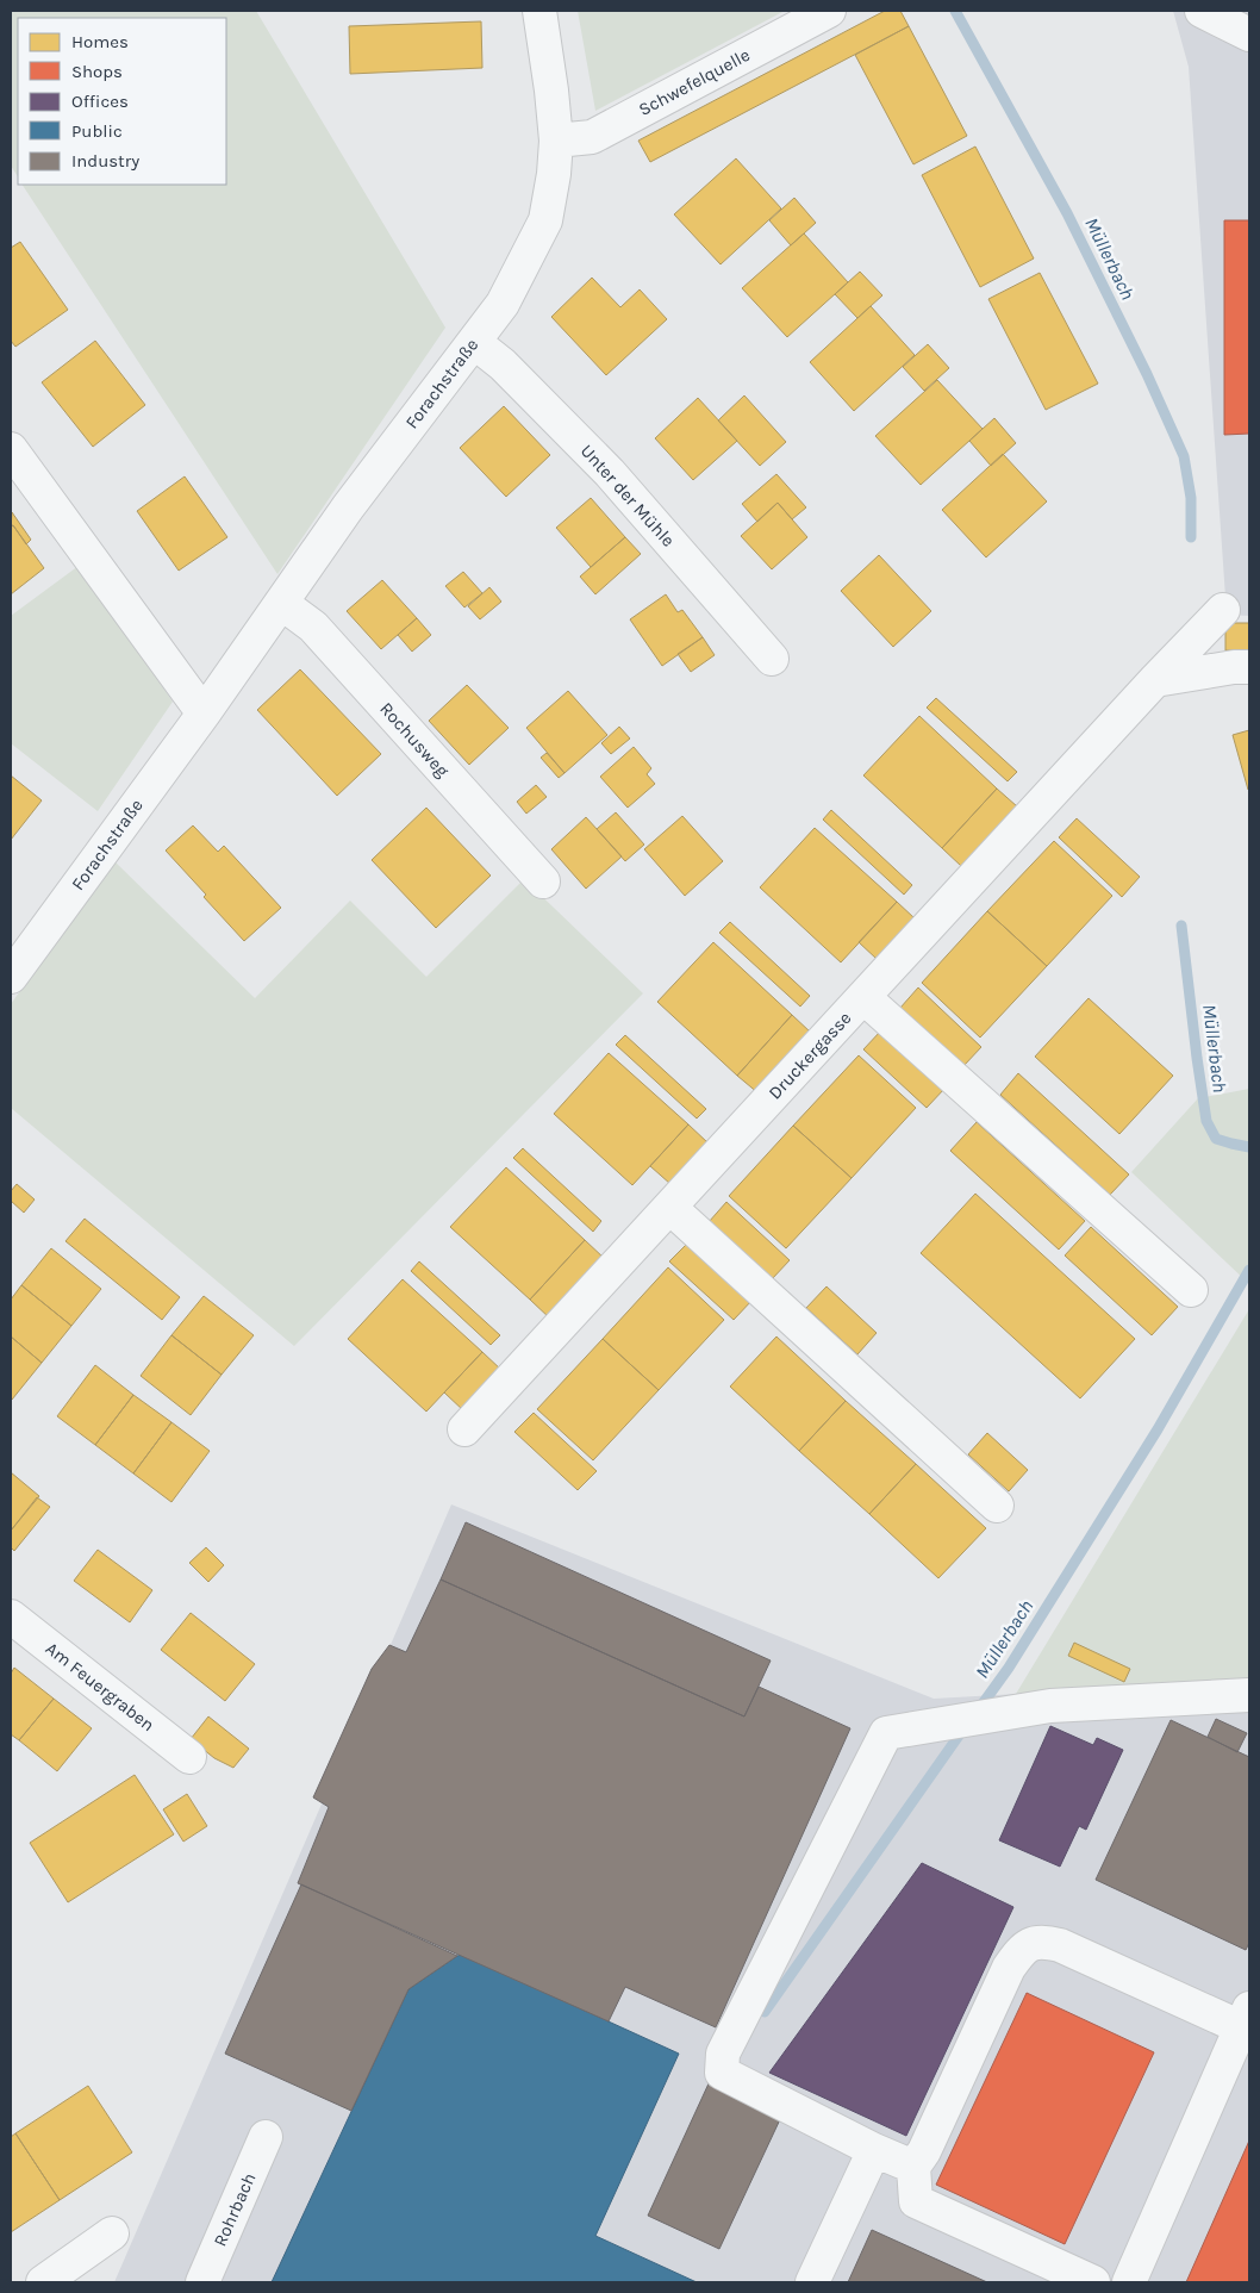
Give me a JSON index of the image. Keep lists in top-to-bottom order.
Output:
{
  "streets": {
    "street": [
      "Schwefelquelle",
      "Forachstraße",
      "Unter der Mühle",
      "Rochusweg",
      "Druckergasse",
      "Am Feuergraben",
      "Rohrbach"
    ]
  },
  "crossings": [
    ["Schwefelquelle", "Forachstraße"],
    ["Forachstraße", "Unter der Mühle"],
    ["Forachstraße", "Rochusweg"]
  ],
  "water": ["Müllerbach"],
  "legend": [
    "Homes",
    "Shops",
    "Offices",
    "Public",
    "Industry"
  ]
}
